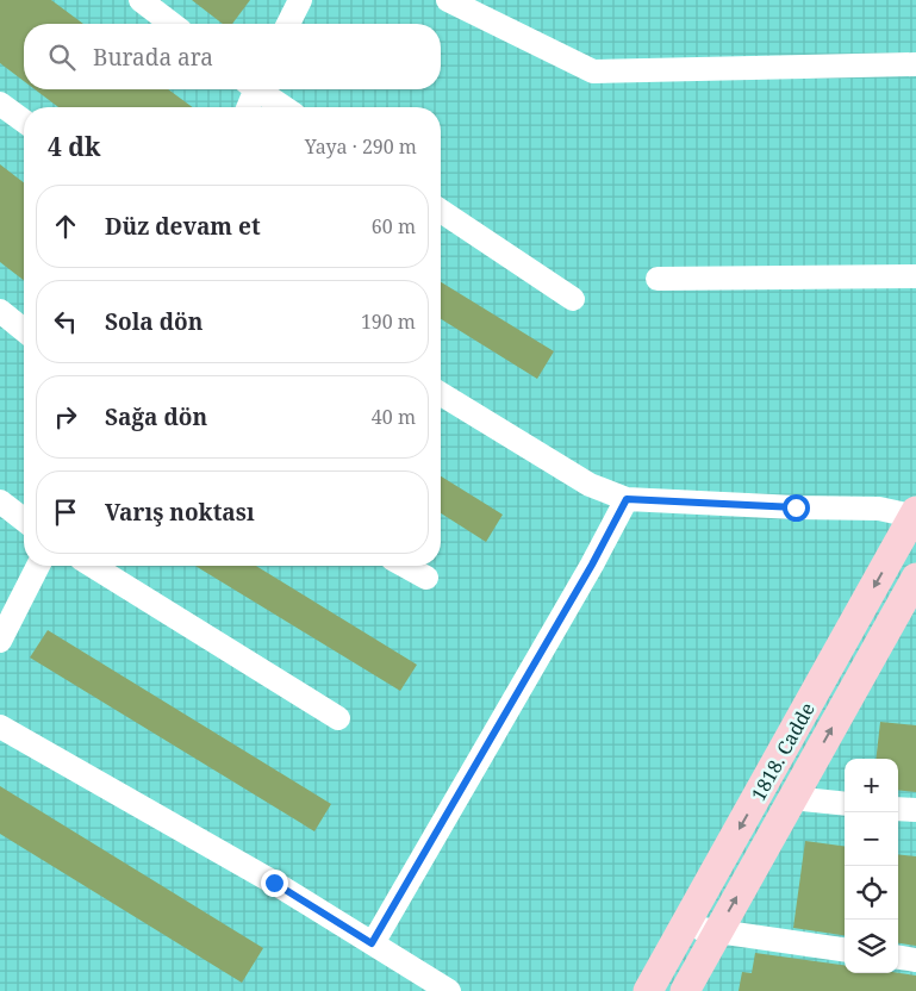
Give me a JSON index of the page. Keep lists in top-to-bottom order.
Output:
{
  "streets": {
    "main road": ["1818. Cadde"]
  },
  "page": {
    "search": "Burada ara",
    "heading": ["4 dk", "Yaya · 290 m"],
    "list": [
      ["Düz devam et", "60 m"],
      ["Sola dön", "190 m"],
      ["Sağa dön", "40 m"],
      "Varış noktası"
    ],
    "map_buttons": ["+", "−"]
  }
}
